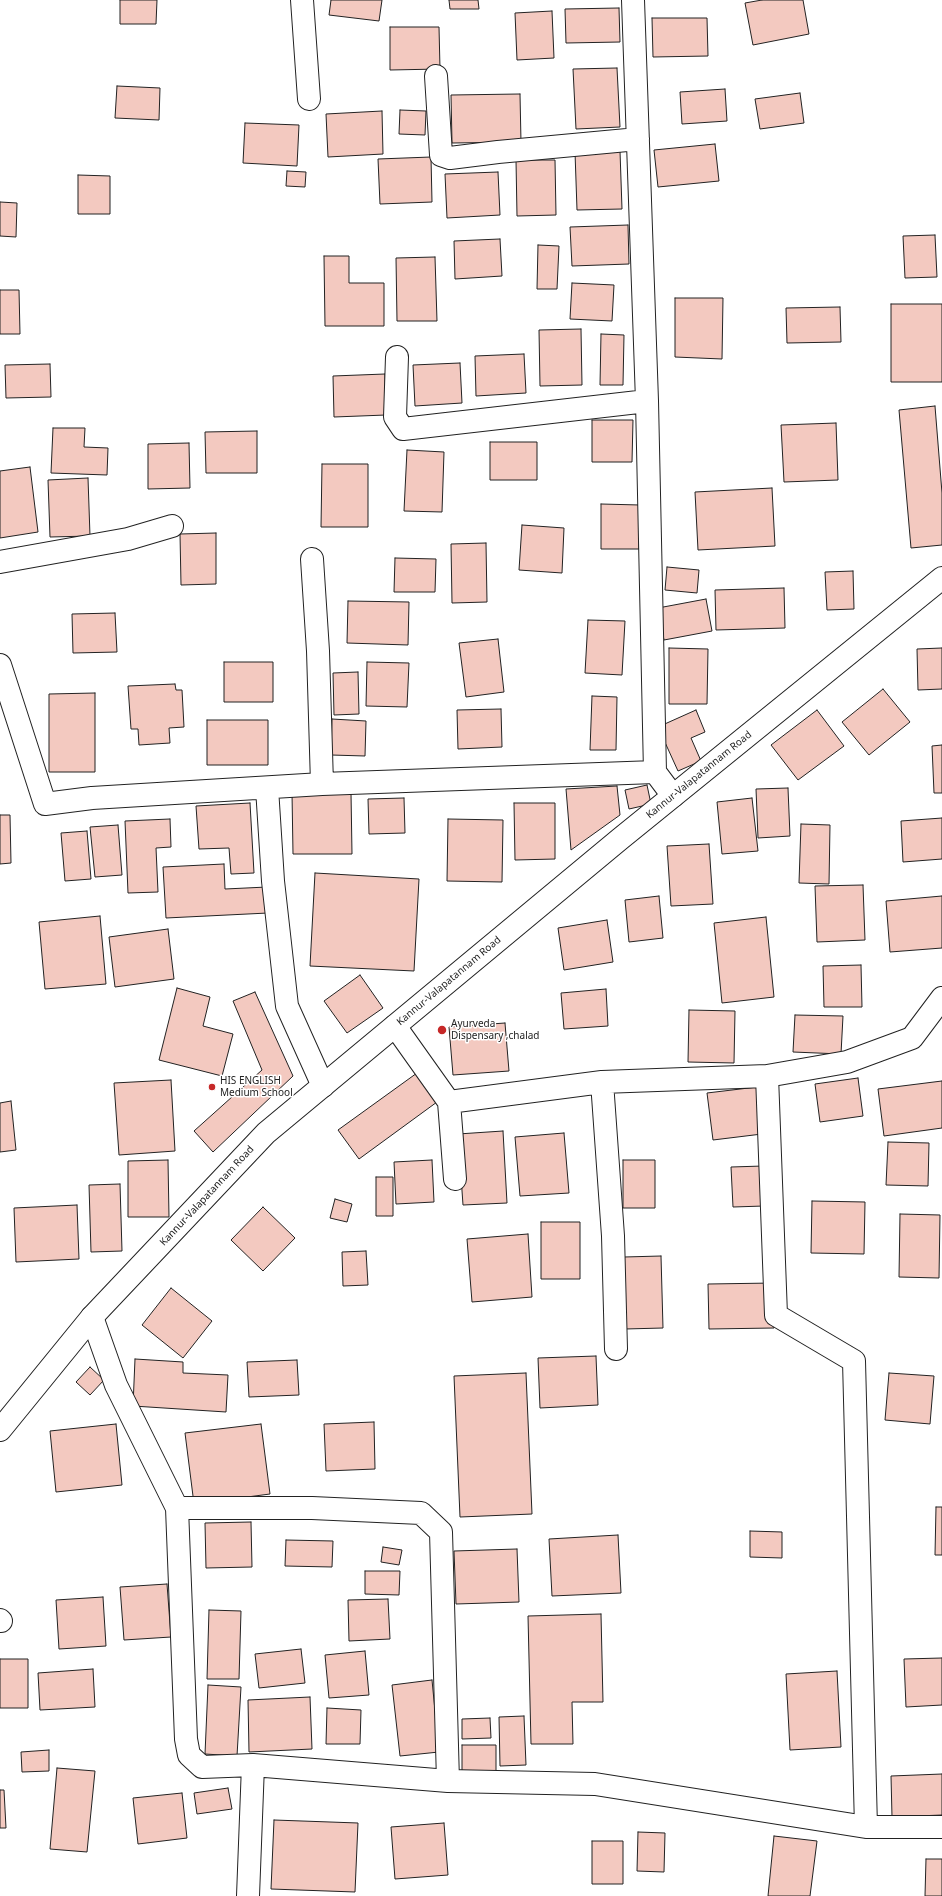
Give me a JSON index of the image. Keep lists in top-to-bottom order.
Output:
{
  "streets": {
    "street": ["Kannur-Valapatannam Road"]
  },
  "places": ["Ayurveda Dispensary ,chalad", "HIS ENGLISH Medium School"]
}
